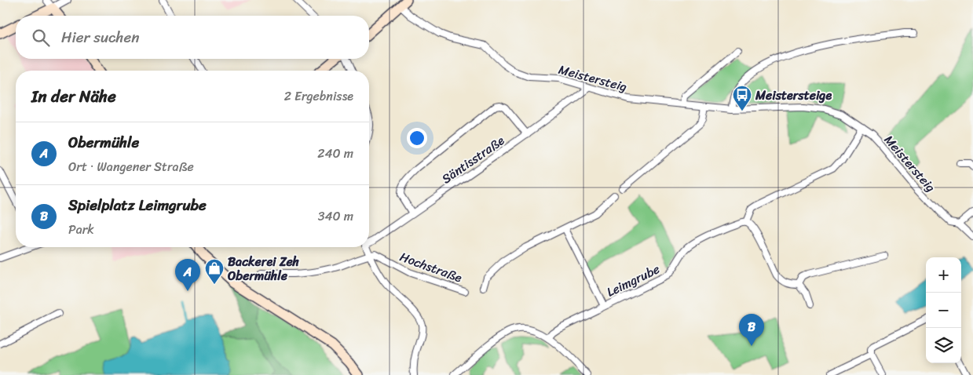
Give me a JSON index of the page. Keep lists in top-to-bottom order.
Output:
{
  "streets": {
    "street": [
      "Meistersteig",
      "Säntisstraße",
      "Hochstraße",
      "Leimgrube"
    ]
  },
  "crossings": [
    ["Meistersteig", "Säntisstraße"]
  ],
  "places": {
    "bus stop": ["Meistersteige"],
    "shop": ["Backerei Zeh Obermühle"]
  },
  "page": {
    "search": "Hier suchen",
    "heading": ["In der Nähe", "2 Ergebnisse"],
    "list": [
      {
        "mark": "A",
        "name": "Obermühle",
        "note": "Ort · Wangener Straße",
        "value": "240 m"
      },
      {
        "mark": "B",
        "name": "Spielplatz Leimgrube",
        "note": "Park",
        "value": "340 m"
      }
    ],
    "map_buttons": ["+", "−"],
    "pins": ["A", "B"]
  }
}
